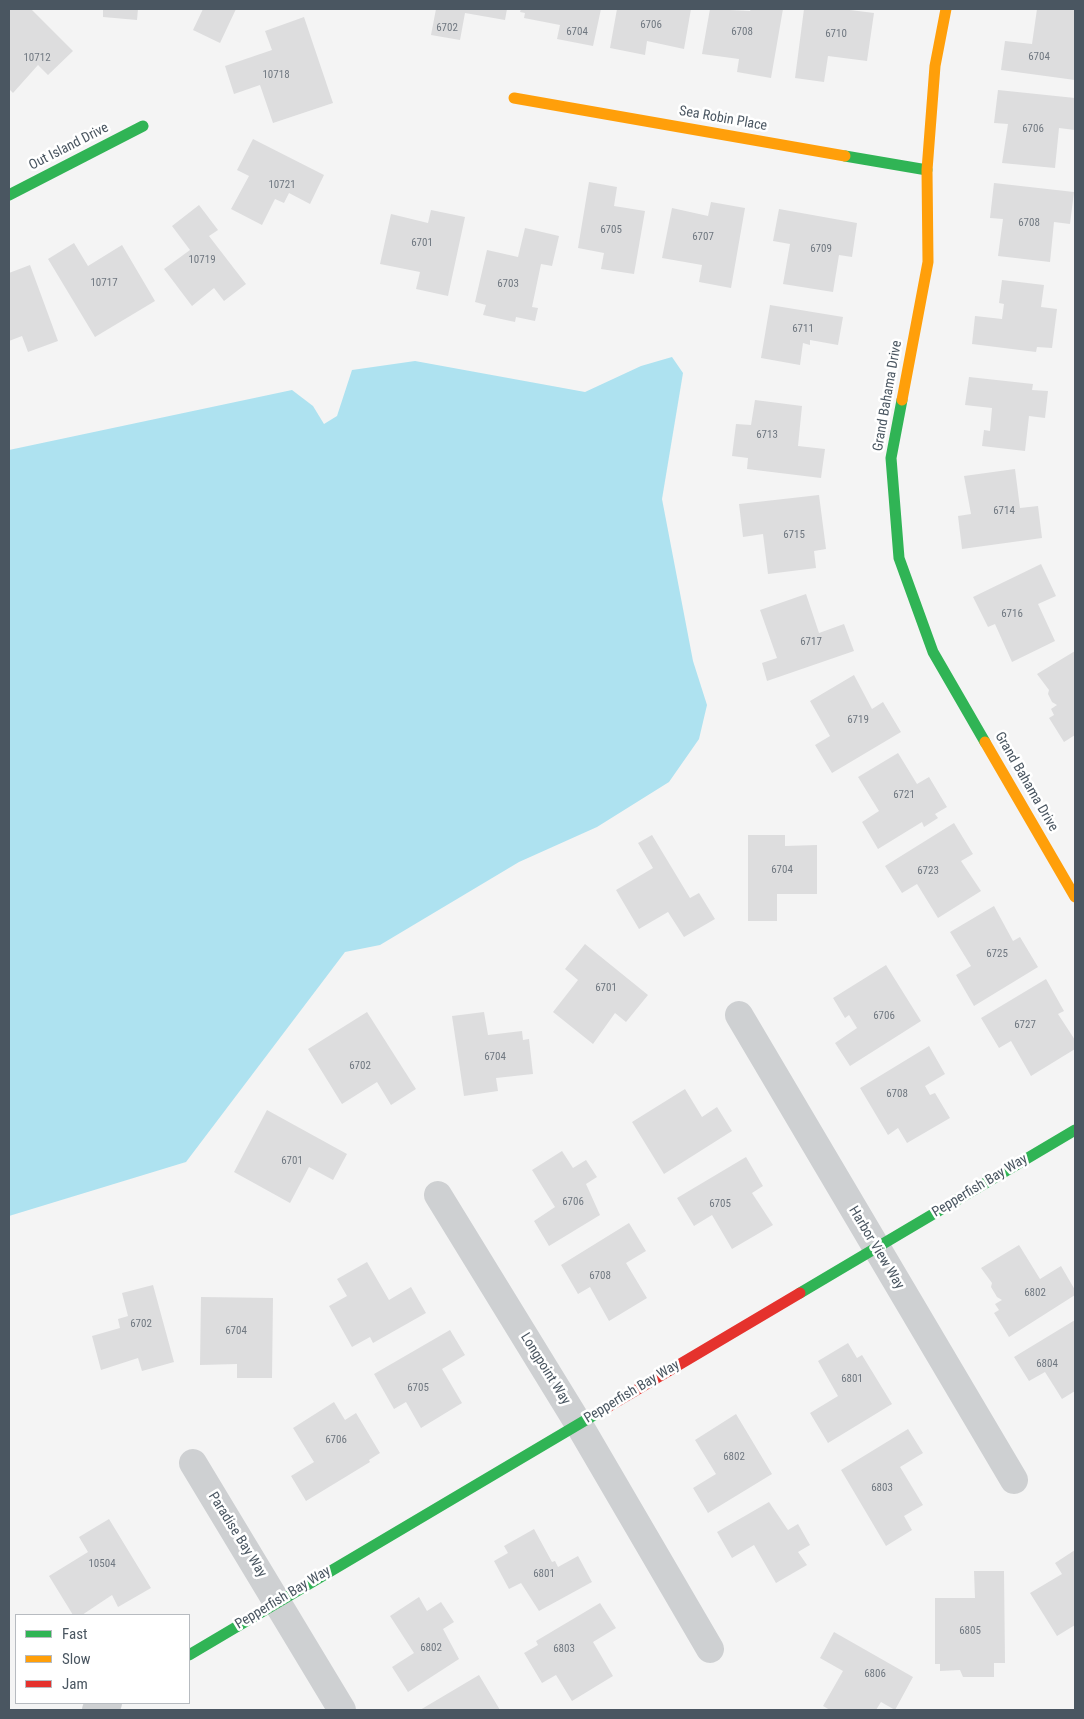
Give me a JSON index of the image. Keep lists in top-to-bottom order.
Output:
{
  "streets": {
    "street": [
      "Sea Robin Place",
      "Out Island Drive",
      "Grand Bahama Drive",
      "Pepperfish Bay Way",
      "Harbor View Way",
      "Longpoint Way",
      "Paradise Bay Way"
    ]
  },
  "crossings": [
    ["Sea Robin Place", "Grand Bahama Drive"],
    ["Pepperfish Bay Way", "Harbor View Way"],
    ["Pepperfish Bay Way", "Longpoint Way"],
    ["Pepperfish Bay Way", "Paradise Bay Way"]
  ],
  "house_numbers": [
    "6706",
    "6702",
    "6704",
    "6708",
    "6710",
    "6704",
    "10712",
    "10718",
    "6706",
    "10721",
    "6708",
    "6705",
    "6707",
    "6701",
    "6709",
    "10719",
    "10717",
    "6703",
    "6711",
    "6713",
    "6714",
    "6715",
    "6716",
    "6717",
    "6719",
    "6721",
    "6704",
    "6723",
    "6725",
    "6701",
    "6706",
    "6727",
    "6704",
    "6702",
    "6708",
    "6701",
    "6706",
    "6705",
    "6708",
    "6802",
    "6702",
    "6704",
    "6804",
    "6801",
    "6705",
    "6706",
    "6802",
    "6803",
    "10504",
    "6801",
    "6805",
    "6802",
    "6803",
    "6806"
  ],
  "legend": ["Fast", "Slow", "Jam"]
}
